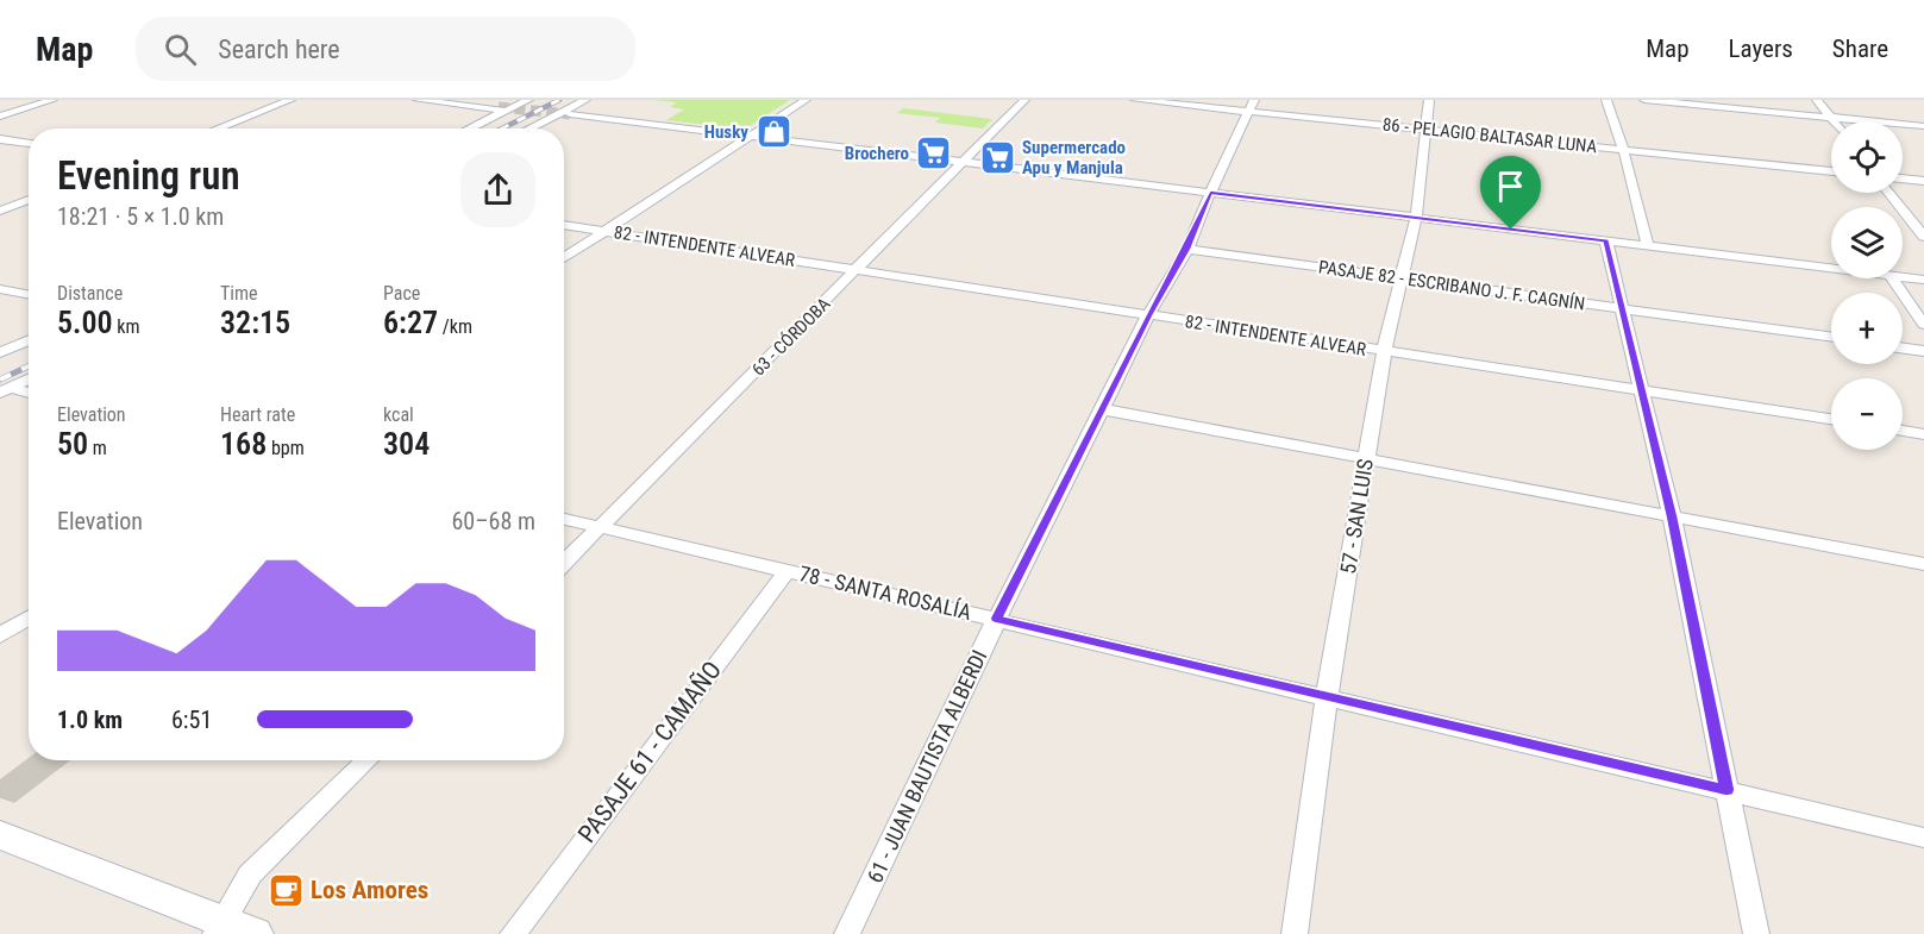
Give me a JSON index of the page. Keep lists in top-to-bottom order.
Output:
{
  "streets": {
    "street": [
      "86 - PELAGIO BALTASAR LUNA",
      "82 - INTENDENTE ALVEAR",
      "PASAJE 82 - ESCRIBANO J. F. CAGNÍN",
      "63 - CÓRDOBA",
      "57 - SAN LUIS",
      "78 - SANTA ROSALÍA",
      "PASAJE 61 - CAMAÑO",
      "61 - JUAN BAUTISTA ALBERDI"
    ]
  },
  "crossings": [
    ["86 - PELAGIO BALTASAR LUNA", "57 - SAN LUIS"],
    ["86 - PELAGIO BALTASAR LUNA", "61 - JUAN BAUTISTA ALBERDI"],
    ["82 - INTENDENTE ALVEAR", "63 - CÓRDOBA"],
    ["82 - INTENDENTE ALVEAR", "57 - SAN LUIS"],
    ["82 - INTENDENTE ALVEAR", "61 - JUAN BAUTISTA ALBERDI"],
    ["PASAJE 82 - ESCRIBANO J. F. CAGNÍN", "57 - SAN LUIS"],
    ["PASAJE 82 - ESCRIBANO J. F. CAGNÍN", "61 - JUAN BAUTISTA ALBERDI"],
    ["63 - CÓRDOBA", "78 - SANTA ROSALÍA"],
    ["57 - SAN LUIS", "78 - SANTA ROSALÍA"],
    ["78 - SANTA ROSALÍA", "PASAJE 61 - CAMAÑO"],
    ["78 - SANTA ROSALÍA", "61 - JUAN BAUTISTA ALBERDI"]
  ],
  "places": {
    "shop": ["Husky"],
    "supermarket": ["Brochero", "Supermercado Apu y Manjula"],
    "cafe": ["Los Amores"]
  },
  "page": {
    "header": "Map",
    "search": "Search here",
    "nav": ["Map", "Layers", "Share"],
    "map_buttons": ["+", "−"],
    "heading": ["Evening run", "18:21 · 5 × 1.0 km"],
    "stats": [
      ["Distance", "5.00 km"],
      ["Time", "32:15"],
      ["Pace", "6:27 /km"],
      ["Elevation", "50 m"],
      ["Heart rate", "168 bpm"],
      ["kcal", "304"]
    ],
    "chart": ["Elevation", "60–68 m"],
    "list": [
      {
        "name": "1.0 km",
        "note": "6:51"
      }
    ]
  }
}
